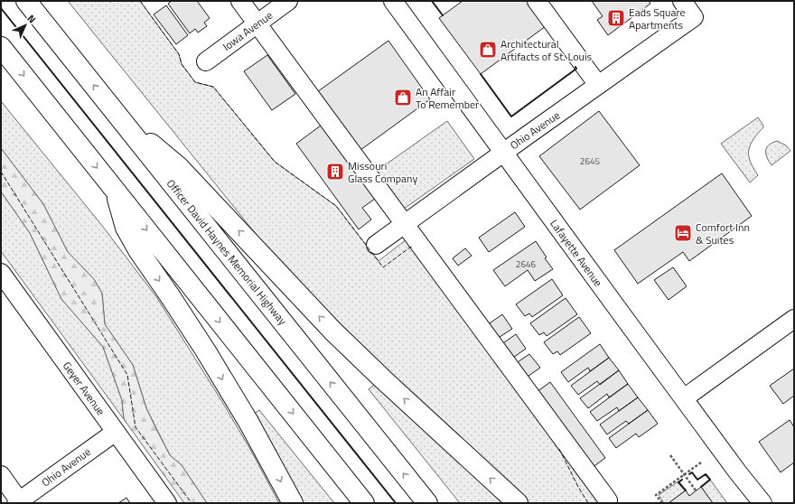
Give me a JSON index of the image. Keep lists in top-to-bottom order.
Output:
{
  "streets": {
    "highway": ["Officer David Haynes Memorial Highway"],
    "street": [
      "Iowa Avenue",
      "Ohio Avenue",
      "Lafayette Avenue",
      "Geyer Avenue"
    ]
  },
  "crossings": [
    ["Ohio Avenue", "Lafayette Avenue"],
    ["Ohio Avenue", "Geyer Avenue"]
  ],
  "places": {
    "building": ["Eads Square Apartments", "Missouri Glass Company"],
    "shop": ["Architectural Artifacts of St. Louis", "An Affair To Remember"],
    "hotel": ["Comfort Inn & Suites"]
  },
  "house_numbers": ["2645", "2646"],
  "north": "top right"
}
